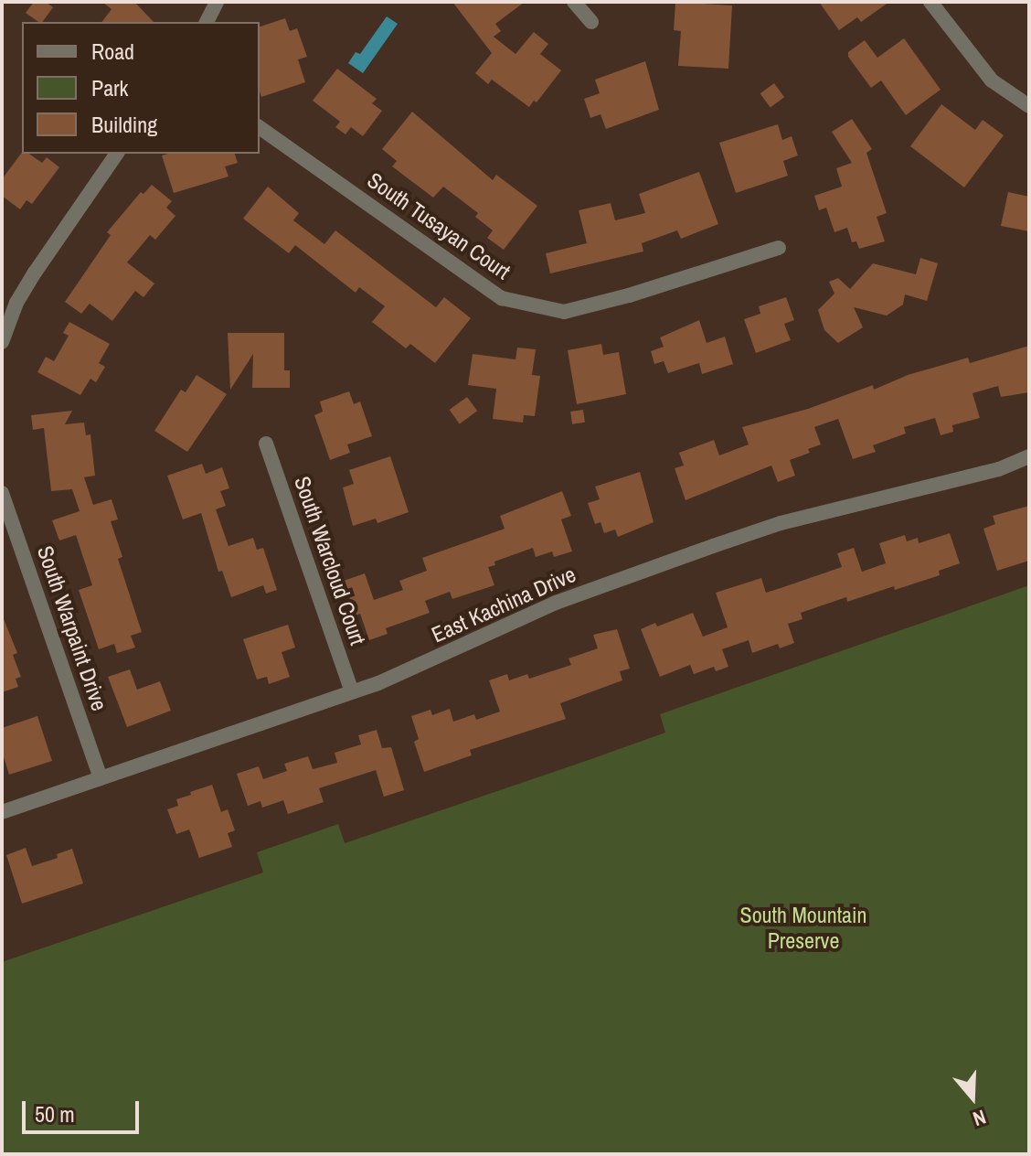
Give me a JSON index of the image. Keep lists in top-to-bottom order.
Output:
{
  "streets": {
    "street": [
      "South Tusayan Court",
      "South Warcloud Court",
      "East Kachina Drive",
      "South Warpaint Drive"
    ]
  },
  "crossings": [
    ["South Warcloud Court", "East Kachina Drive"],
    ["East Kachina Drive", "South Warpaint Drive"]
  ],
  "parks": ["South Mountain Preserve"],
  "legend": ["Road", "Park", "Building"],
  "scale_bar": "50 m",
  "north": "bottom"
}
